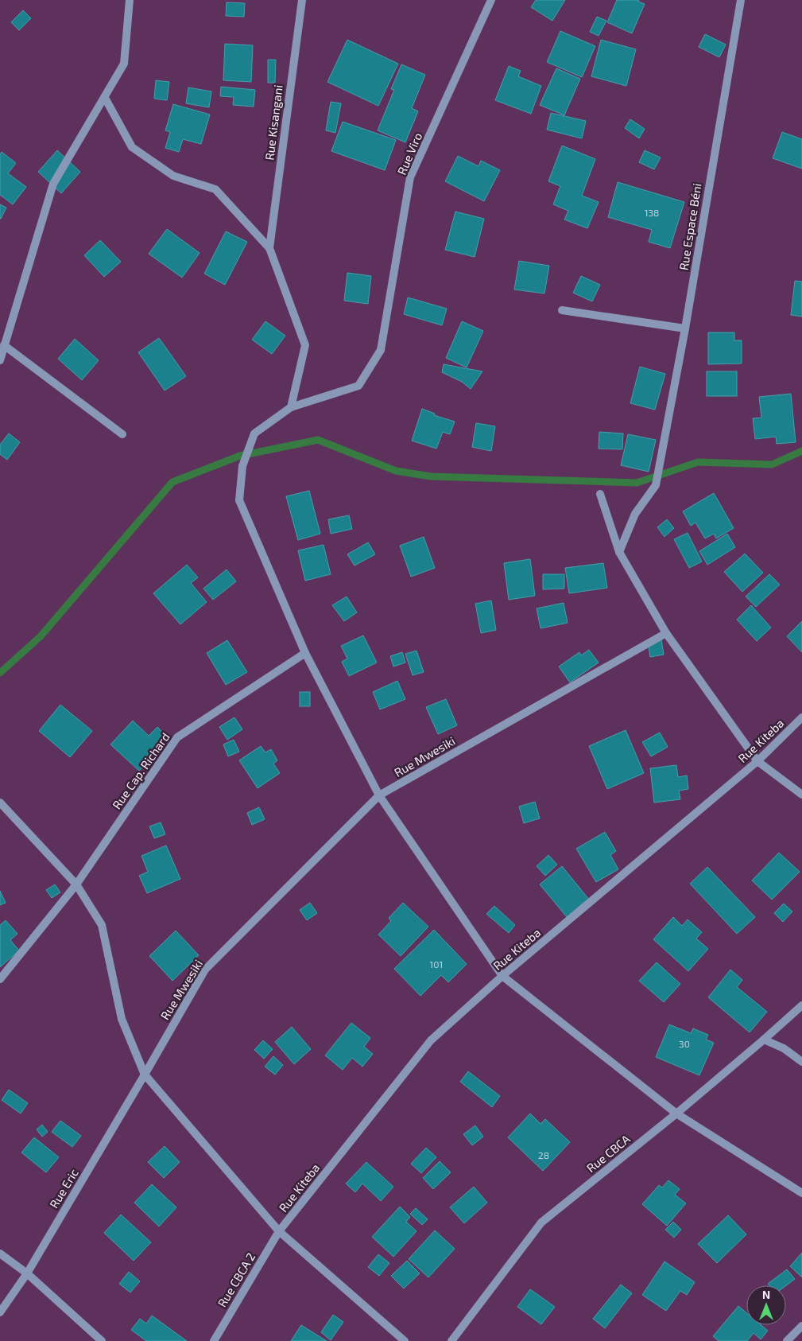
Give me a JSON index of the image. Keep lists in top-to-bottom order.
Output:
{
  "streets": {
    "street": [
      "Rue Kisangani",
      "Rue Viro",
      "Rue Espace Béni",
      "Rue Kiteba",
      "Rue Mwesiki",
      "Rue Cap. Richard",
      "Rue CBCA",
      "Rue Eric",
      "Rue CBCA 2"
    ]
  },
  "crossings": [
    ["Rue Kiteba", "Rue CBCA 2"],
    ["Rue Mwesiki", "Rue Eric"]
  ],
  "house_numbers": [
    "138",
    "101",
    "30",
    "28"
  ],
  "north": "top"
}
